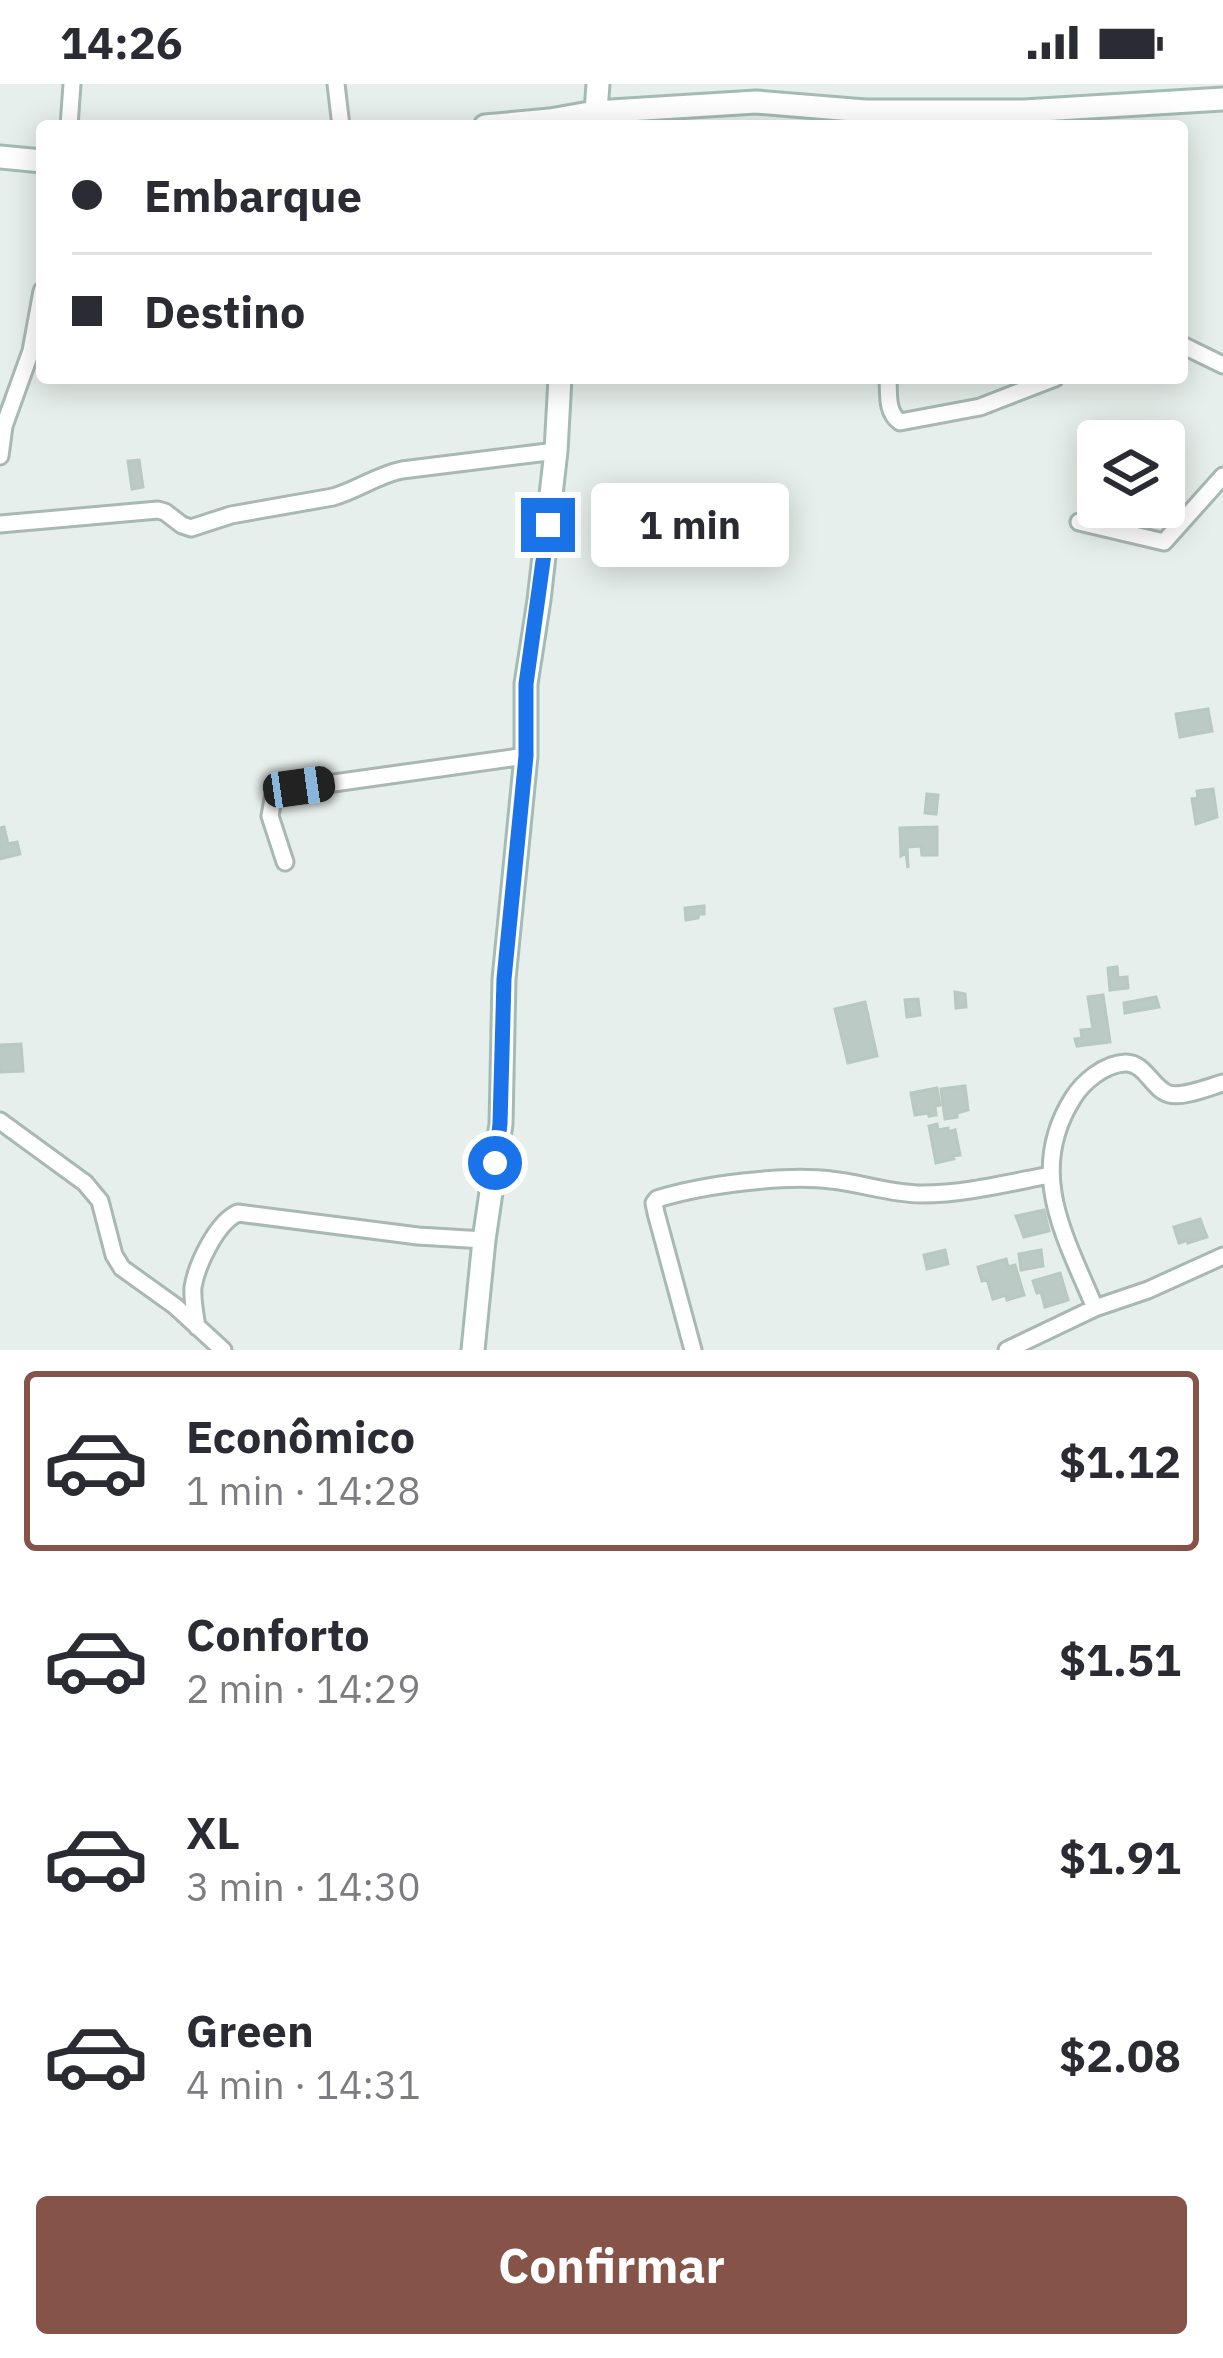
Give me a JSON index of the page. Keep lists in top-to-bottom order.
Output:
{
  "page": {
    "status": "14:26",
    "banner": ["Embarque", "Destino"],
    "bubble": "1 min",
    "list": [
      {
        "name": "Econômico",
        "note": "1 min · 14:28",
        "value": "$1.12"
      },
      {
        "name": "Conforto",
        "note": "2 min · 14:29",
        "value": "$1.51"
      },
      {
        "name": "XL",
        "note": "3 min · 14:30",
        "value": "$1.91"
      },
      {
        "name": "Green",
        "note": "4 min · 14:31",
        "value": "$2.08"
      }
    ],
    "buttons": "Confirmar"
  }
}
